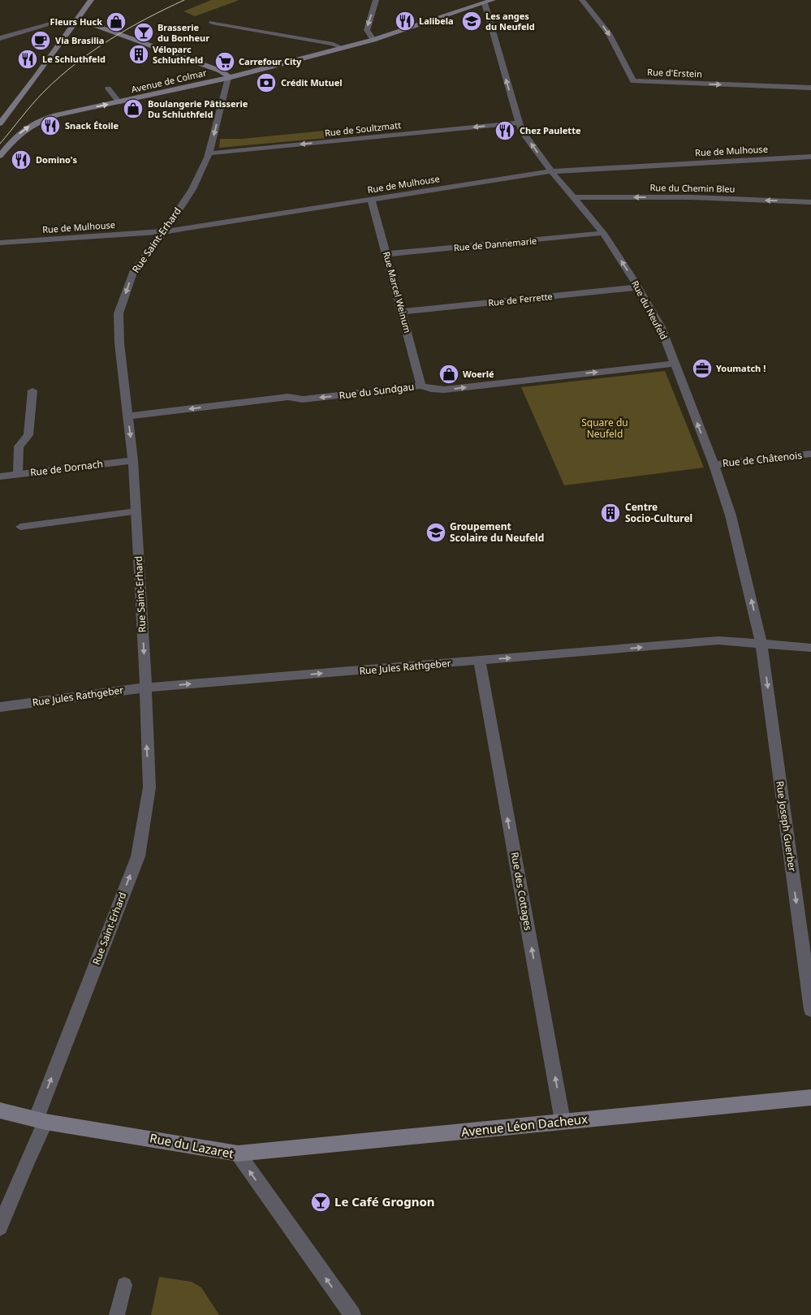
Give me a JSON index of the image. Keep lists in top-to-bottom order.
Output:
{
  "streets": {
    "street": [
      "Rue d'Erstein",
      "Avenue de Colmar",
      "Rue de Soultzmatt",
      "Rue de Mulhouse",
      "Rue du Chemin Bleu",
      "Rue Saint-Erhard",
      "Rue de Dannemarie",
      "Rue Marcel Weinum",
      "Rue de Ferrette",
      "Rue du Neufeld",
      "Rue du Sundgau",
      "Rue de Châtenois",
      "Rue de Dornach",
      "Rue Jules Rathgeber",
      "Rue Joseph Guerber",
      "Rue des Cottages",
      "Avenue Léon Dacheux",
      "Rue du Lazaret"
    ]
  },
  "crossings": [
    ["Avenue de Colmar", "Rue Saint-Erhard"],
    ["Avenue de Colmar", "Rue du Neufeld"],
    ["Rue de Soultzmatt", "Rue Saint-Erhard"],
    ["Rue de Soultzmatt", "Rue du Neufeld"],
    ["Rue de Mulhouse", "Rue Saint-Erhard"],
    ["Rue de Mulhouse", "Rue Marcel Weinum"],
    ["Rue de Mulhouse", "Rue du Neufeld"],
    ["Rue du Chemin Bleu", "Rue du Neufeld"],
    ["Rue Saint-Erhard", "Rue du Sundgau"],
    ["Rue Saint-Erhard", "Rue de Dornach"],
    ["Rue Saint-Erhard", "Rue Jules Rathgeber"],
    ["Rue Saint-Erhard", "Rue du Lazaret"],
    ["Rue de Dannemarie", "Rue Marcel Weinum"],
    ["Rue de Dannemarie", "Rue du Neufeld"],
    ["Rue Marcel Weinum", "Rue de Ferrette"],
    ["Rue Marcel Weinum", "Rue du Sundgau"],
    ["Rue de Ferrette", "Rue du Neufeld"],
    ["Rue du Neufeld", "Rue du Sundgau"],
    ["Rue du Neufeld", "Rue de Châtenois"],
    ["Rue du Neufeld", "Rue Jules Rathgeber"],
    ["Rue du Neufeld", "Rue Joseph Guerber"],
    ["Rue Jules Rathgeber", "Rue Joseph Guerber"],
    ["Rue Jules Rathgeber", "Rue des Cottages"],
    ["Rue des Cottages", "Avenue Léon Dacheux"],
    ["Avenue Léon Dacheux", "Rue du Lazaret"]
  ],
  "one_way": [
    "Rue d'Erstein",
    "Rue de Soultzmatt",
    "Rue du Chemin Bleu",
    "Rue du Neufeld",
    "Rue Jules Rathgeber",
    "Rue Joseph Guerber",
    "Rue des Cottages",
    "Rue du Lazaret"
  ],
  "parks": ["Square du Neufeld"],
  "places": {
    "restaurant": [
      "Lalibela",
      "Le Schluthfeld",
      "Snack Étoile",
      "Chez Paulette",
      "Domino's"
    ],
    "school or university": ["Les anges du Neufeld", "Groupement Scolaire du Neufeld"],
    "shop": ["Fleurs Huck", "Boulangerie Pâtisserie Du Schluthfeld", "Woerlé"],
    "bar": ["Brasserie du Bonheur", "Le Café Grognon"],
    "cafe": ["Via Brasilia"],
    "building": ["Véloparc Schluthfeld", "Centre Socio-Culturel"],
    "supermarket": ["Carrefour City"],
    "bank": ["Crédit Mutuel"],
    "office": ["Youmatch !"]
  }
}
